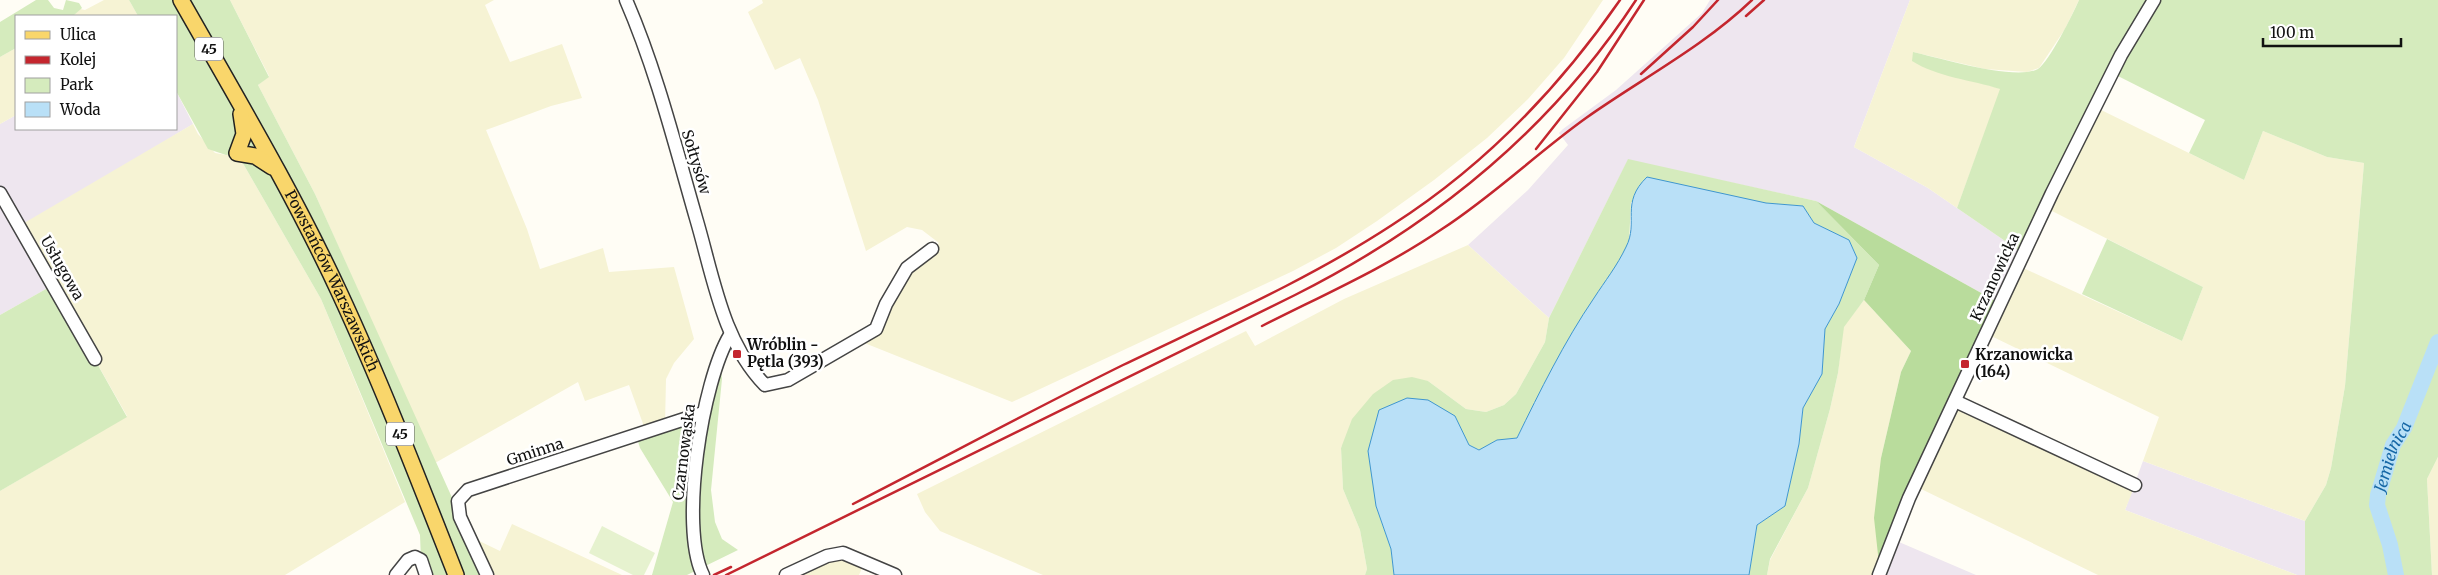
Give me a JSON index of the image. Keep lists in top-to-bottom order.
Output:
{
  "streets": {
    "main road": ["45", "Powstańców Warszawskich"],
    "street": [
      "Sołtysów",
      "Usługowa",
      "Krzanowicka",
      "Gminna",
      "Czarnowąska"
    ]
  },
  "crossings": [
    ["Sołtysów", "Czarnowąska"],
    ["Gminna", "Czarnowąska"]
  ],
  "water": ["Jemielnica"],
  "places": {
    "transit": ["Wróblin - Pętla (393)", "Krzanowicka (164)"]
  },
  "legend": [
    "Ulica",
    "Kolej",
    "Park",
    "Woda"
  ],
  "scale_bar": "100 m"
}
